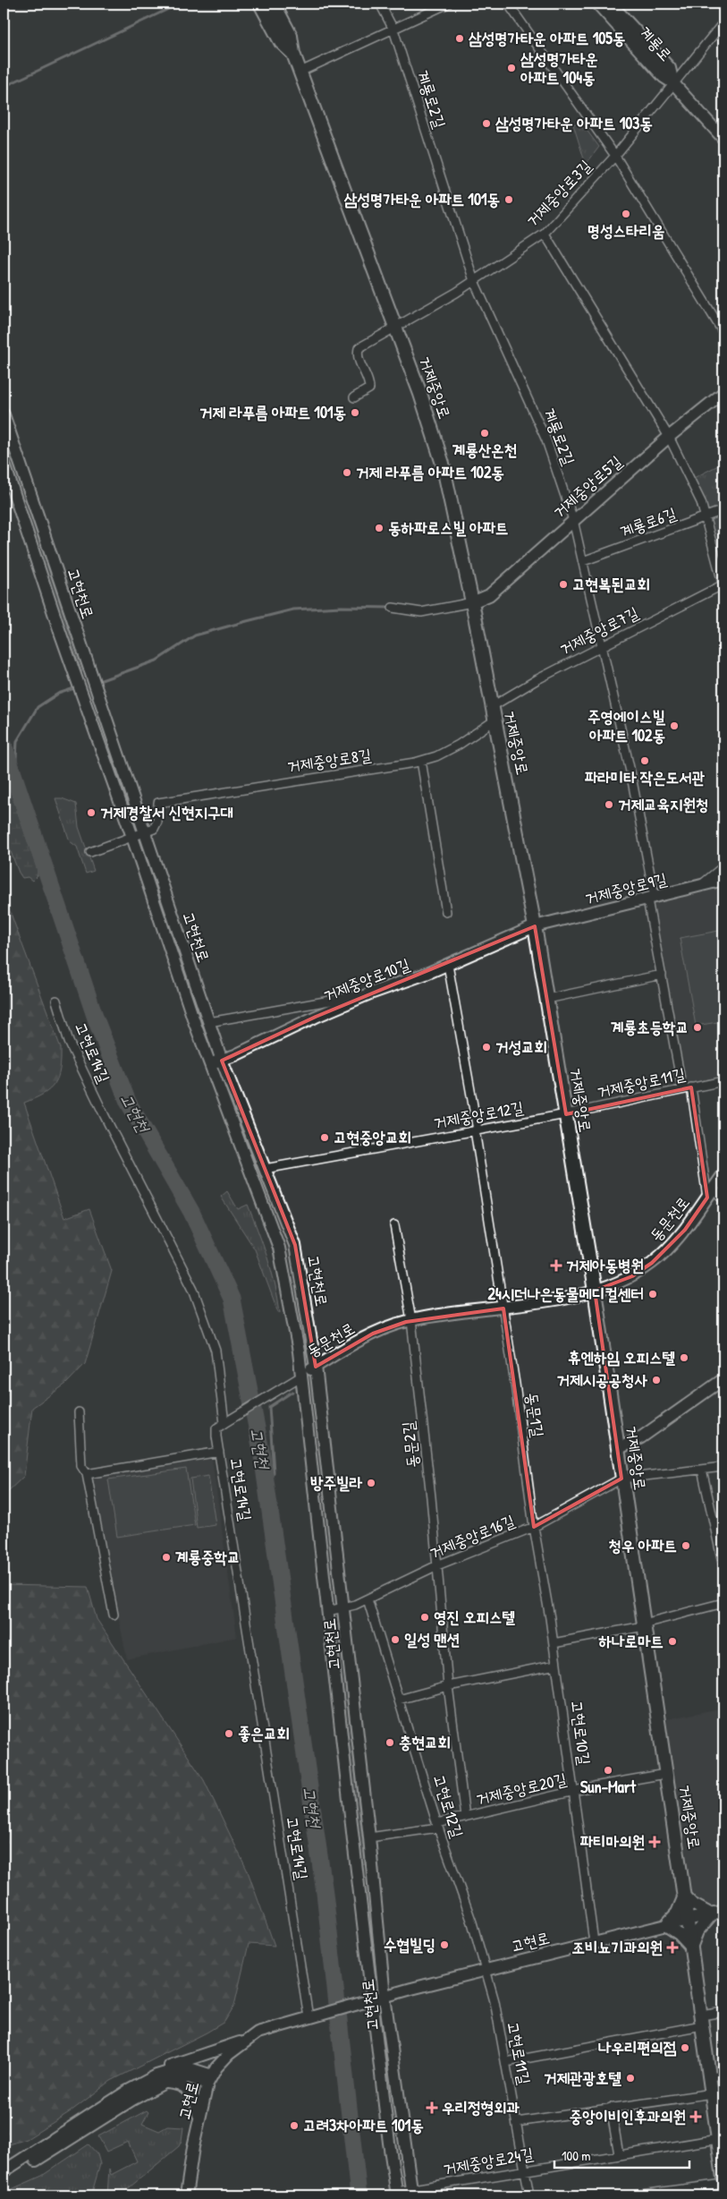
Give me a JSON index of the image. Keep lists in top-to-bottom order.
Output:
{
  "streets": {
    "main road": ["거제중앙로"],
    "street": [
      "계룡로",
      "계룡로2길",
      "거제중앙로3길",
      "거제중앙로5길",
      "계룡로6길",
      "고현천로",
      "거제중앙로7길",
      "거제중앙로8길",
      "거제중앙로9길",
      "거제중앙로10길",
      "고현로14길",
      "거제중앙로11길",
      "거제중앙로12길",
      "동문천로",
      "동문1길",
      "동문2길",
      "거제중앙로16길",
      "고현로10길",
      "거제중앙로20길",
      "고현로12길",
      "고현로",
      "고현로11길",
      "거제중앙로24길"
    ]
  },
  "crossings": [
    ["계룡로", "거제중앙로3길"],
    ["계룡로2길", "거제중앙로3길"],
    ["계룡로2길", "거제중앙로5길"],
    ["계룡로2길", "계룡로6길"],
    ["계룡로2길", "거제중앙로7길"],
    ["계룡로2길", "거제중앙로9길"],
    ["계룡로2길", "거제중앙로11길"],
    ["거제중앙로3길", "거제중앙로"],
    ["거제중앙로", "거제중앙로5길"],
    ["거제중앙로", "거제중앙로7길"],
    ["거제중앙로", "거제중앙로8길"],
    ["거제중앙로", "거제중앙로9길"],
    ["거제중앙로", "거제중앙로10길"],
    ["거제중앙로", "거제중앙로11길"],
    ["거제중앙로", "거제중앙로12길"],
    ["거제중앙로", "동문천로"],
    ["거제중앙로", "거제중앙로16길"],
    ["거제중앙로", "거제중앙로20길"],
    ["거제중앙로", "고현로"],
    ["거제중앙로", "거제중앙로24길"],
    ["고현천로", "거제중앙로8길"],
    ["고현천로", "거제중앙로10길"],
    ["고현천로", "거제중앙로12길"],
    ["고현천로", "동문천로"],
    ["고현천로", "거제중앙로16길"],
    ["고현천로", "거제중앙로20길"],
    ["고현천로", "고현로"],
    ["고현천로", "거제중앙로24길"],
    ["거제중앙로9길", "거제중앙로10길"],
    ["고현로14길", "고현로"],
    ["거제중앙로11길", "거제중앙로12길"],
    ["동문천로", "동문1길"],
    ["동문천로", "동문2길"],
    ["동문1길", "거제중앙로16길"],
    ["동문1길", "고현로10길"],
    ["동문2길", "거제중앙로16길"],
    ["동문2길", "거제중앙로20길"],
    ["거제중앙로16길", "고현로10길"],
    ["거제중앙로16길", "고현로12길"],
    ["고현로10길", "거제중앙로20길"],
    ["고현로10길", "고현로"],
    ["거제중앙로20길", "고현로12길"],
    ["고현로12길", "고현로"],
    ["고현로12길", "고현로11길"],
    ["고현로", "고현로11길"],
    ["고현로11길", "거제중앙로24길"]
  ],
  "water": ["고현천"],
  "places": {
    "other": [
      "삼성명가타운 아파트 105동",
      "삼성명가타운 아파트 104동",
      "삼성명가타운 아파트 103동",
      "삼성명가타운 아파트 101동",
      "명성스타리움",
      "거제 라푸름 아파트 101동",
      "계룡산온천",
      "거제 라푸름 아파트 102동",
      "동하파로스빌 아파트",
      "고현복된교회",
      "주영에이스빌 아파트 102동",
      "파라미타 작은도서관",
      "거제교육지원청",
      "거제경찰서 신현지구대",
      "계룡초등학교",
      "거성교회",
      "고현중앙교회",
      "24시더나은동물메디컬센터",
      "휴엔하임 오피스텔",
      "거제시공공청사",
      "방주빌라",
      "청우 아파트",
      "계룡중학교",
      "영진 오피스텔",
      "일성 맨션",
      "하나로마트",
      "좋은교회",
      "충현교회",
      "Sun-Mart",
      "수협빌딩",
      "나우리편의점",
      "거제관광호텔",
      "고려3차아파트 101동"
    ],
    "health": [
      "거제아동병원",
      "파티마의원",
      "조비뇨기과의원",
      "우리정형외과",
      "중앙이비인후과의원"
    ]
  },
  "scale_bar": "100 m"
}
